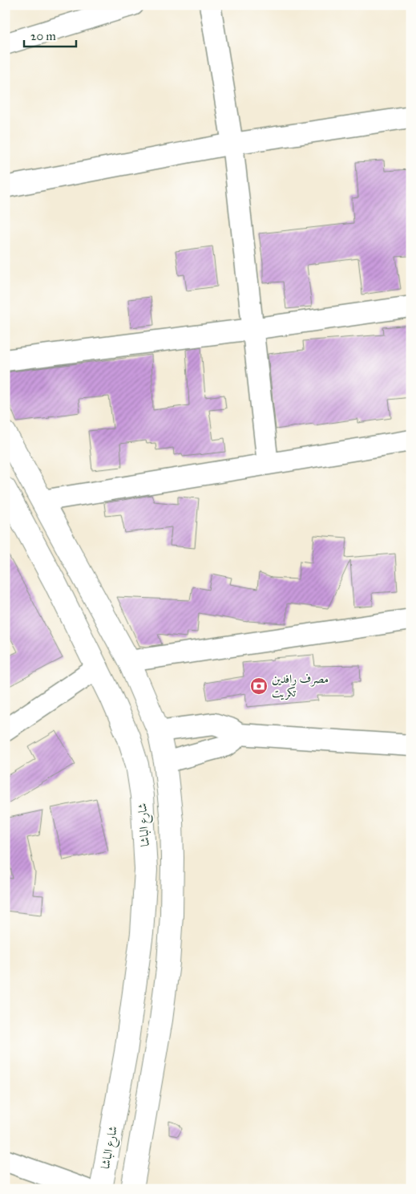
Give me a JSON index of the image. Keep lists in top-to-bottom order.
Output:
{
  "streets": {
    "main road": ["شارع الباشا"]
  },
  "places": {
    "bank": ["مصرف رافدين تكريت"]
  },
  "scale_bar": "20 m"
}
